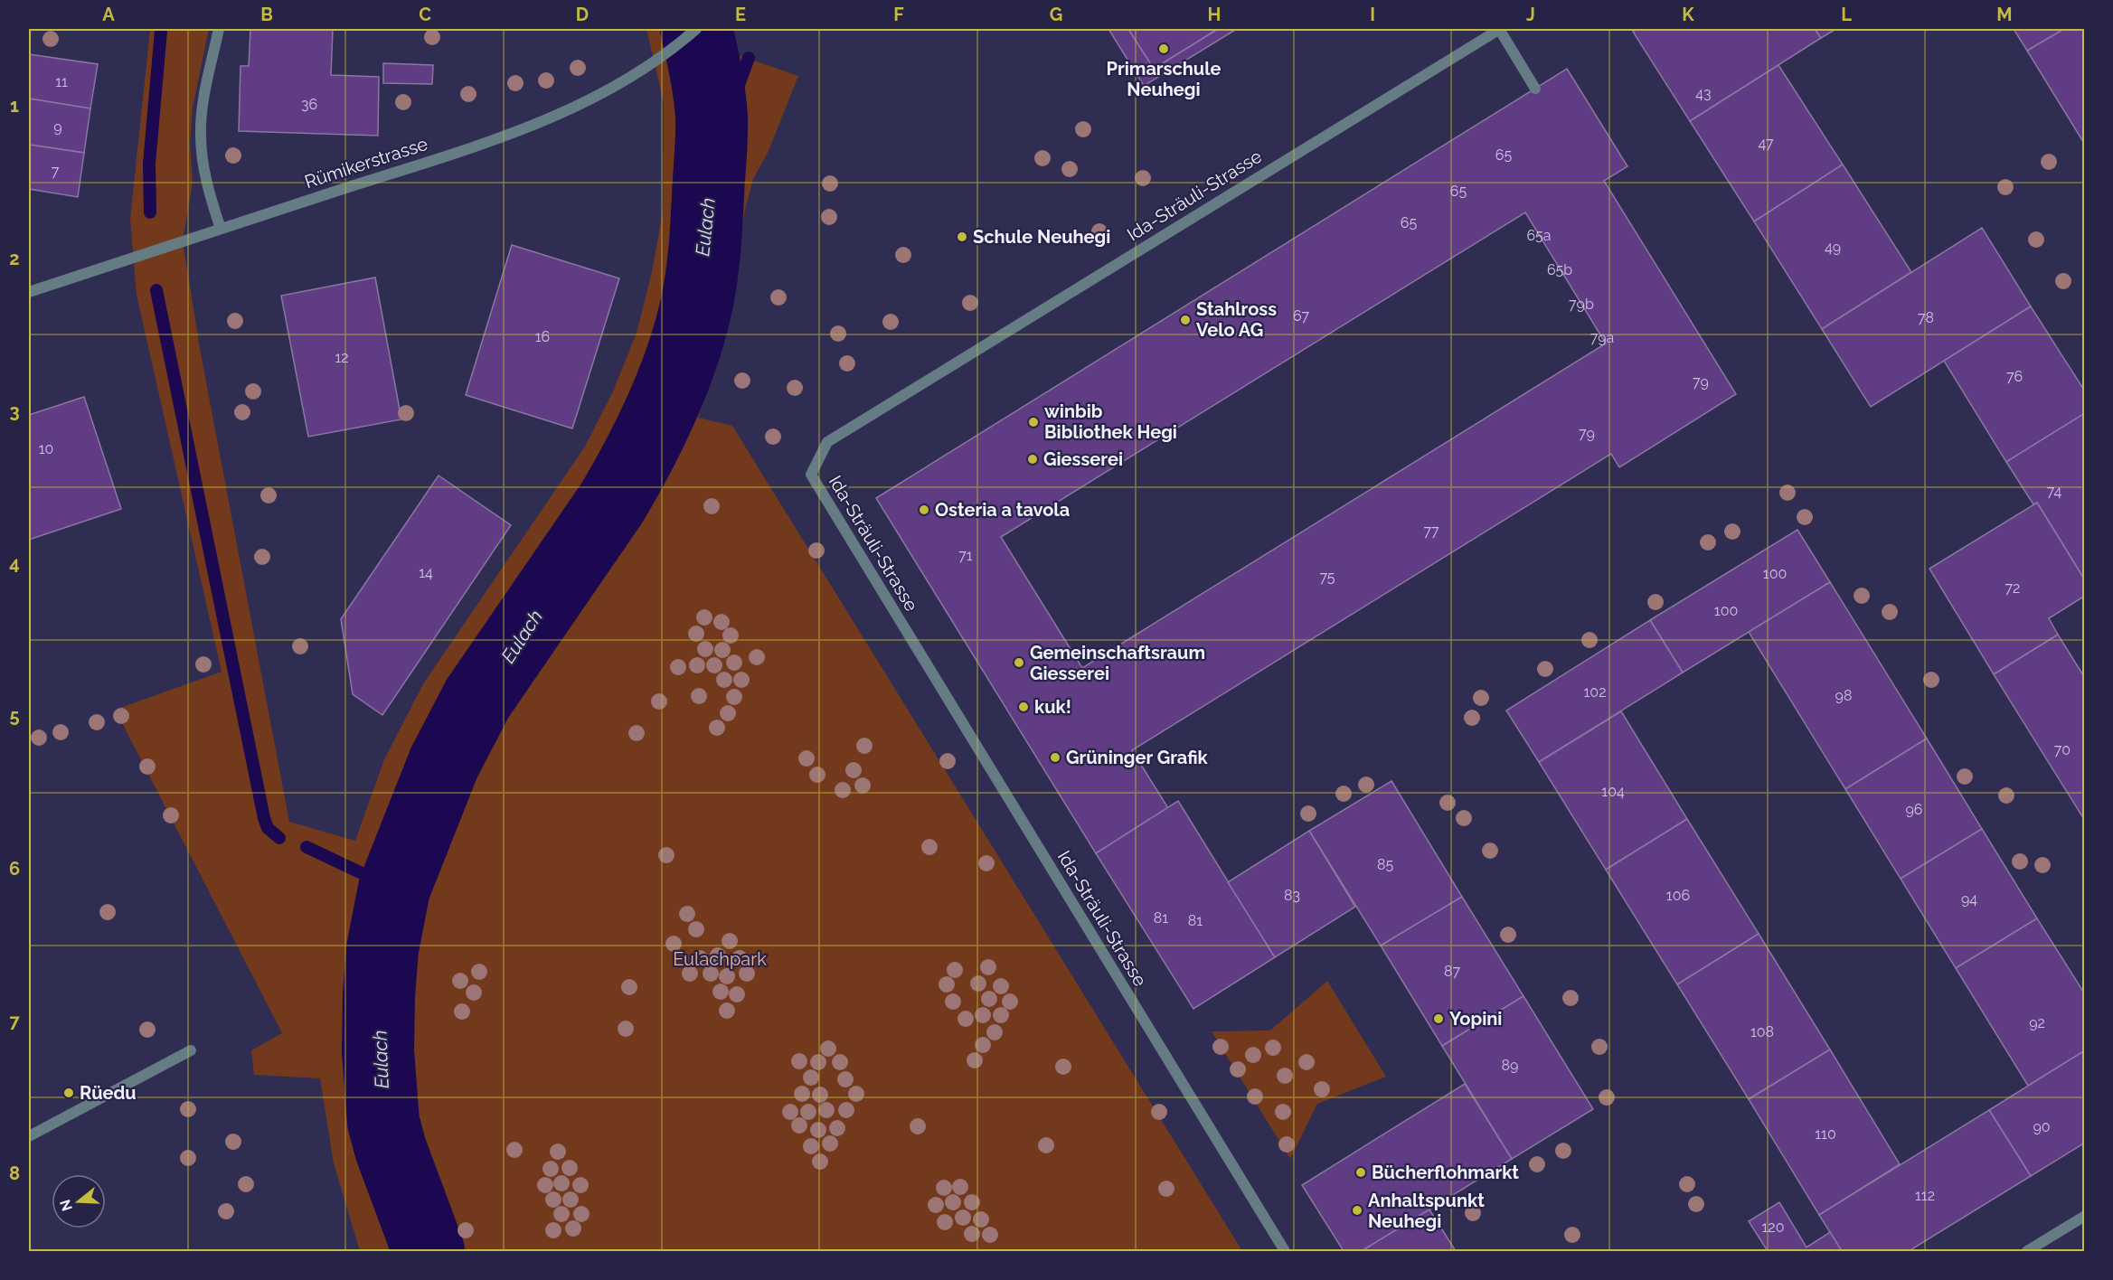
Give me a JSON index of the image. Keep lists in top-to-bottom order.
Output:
{
  "streets": {
    "street": ["Rümikerstrasse", "Ida-Sträuli-Strasse"]
  },
  "water": ["Eulach"],
  "parks": ["Eulachpark"],
  "places": [
    "Primarschule Neuhegi",
    "Schule Neuhegi",
    "Stahlross Velo AG",
    "winbib Bibliothek Hegi",
    "Giesserei",
    "Osteria a tavola",
    "Gemeinschaftsraum Giesserei",
    "kuk!",
    "Grüninger Grafik",
    "Yopini",
    "Rüedu",
    "Bücherflohmarkt",
    "Anhaltspunkt Neuhegi"
  ],
  "house_numbers": [
    "11",
    "43",
    "36",
    "9",
    "47",
    "65",
    "7",
    "65",
    "65",
    "65a",
    "49",
    "65b",
    "79b",
    "67",
    "78",
    "16",
    "79a",
    "12",
    "76",
    "79",
    "79",
    "10",
    "74",
    "77",
    "71",
    "14",
    "100",
    "75",
    "72",
    "100",
    "102",
    "98",
    "70",
    "104",
    "96",
    "85",
    "83",
    "106",
    "94",
    "81",
    "81",
    "87",
    "92",
    "108",
    "89",
    "90",
    "110",
    "112",
    "120"
  ],
  "north": "left",
  "grid": {
    "columns": [
      "A",
      "B",
      "C",
      "D",
      "E",
      "F",
      "G",
      "H",
      "I",
      "J",
      "K",
      "L",
      "M"
    ],
    "rows": [
      "1",
      "2",
      "3",
      "4",
      "5",
      "6",
      "7",
      "8"
    ]
  }
}
